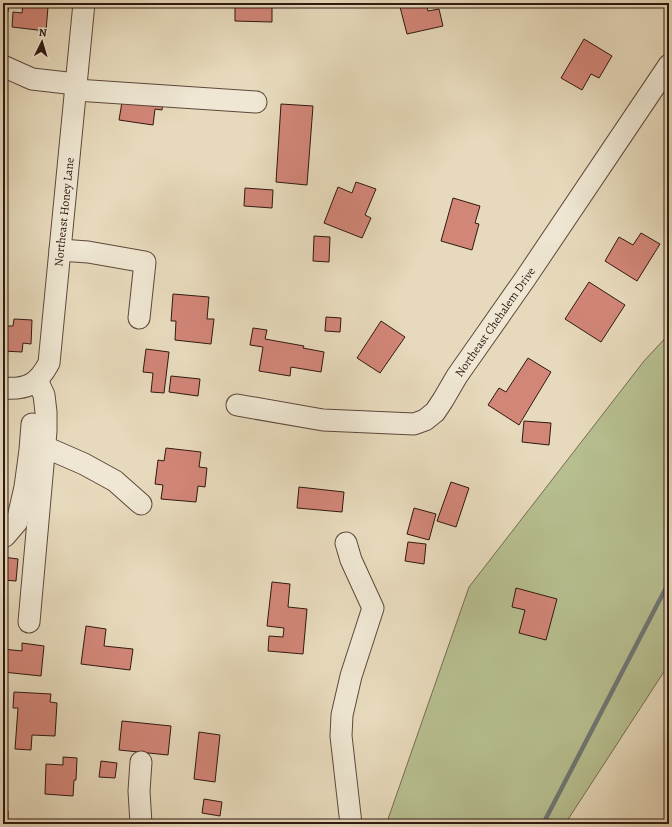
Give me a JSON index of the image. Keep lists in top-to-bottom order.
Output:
{
  "streets": {
    "street": ["Northeast Honey Lane", "Northeast Chehalem Drive"]
  },
  "north": "top"
}
